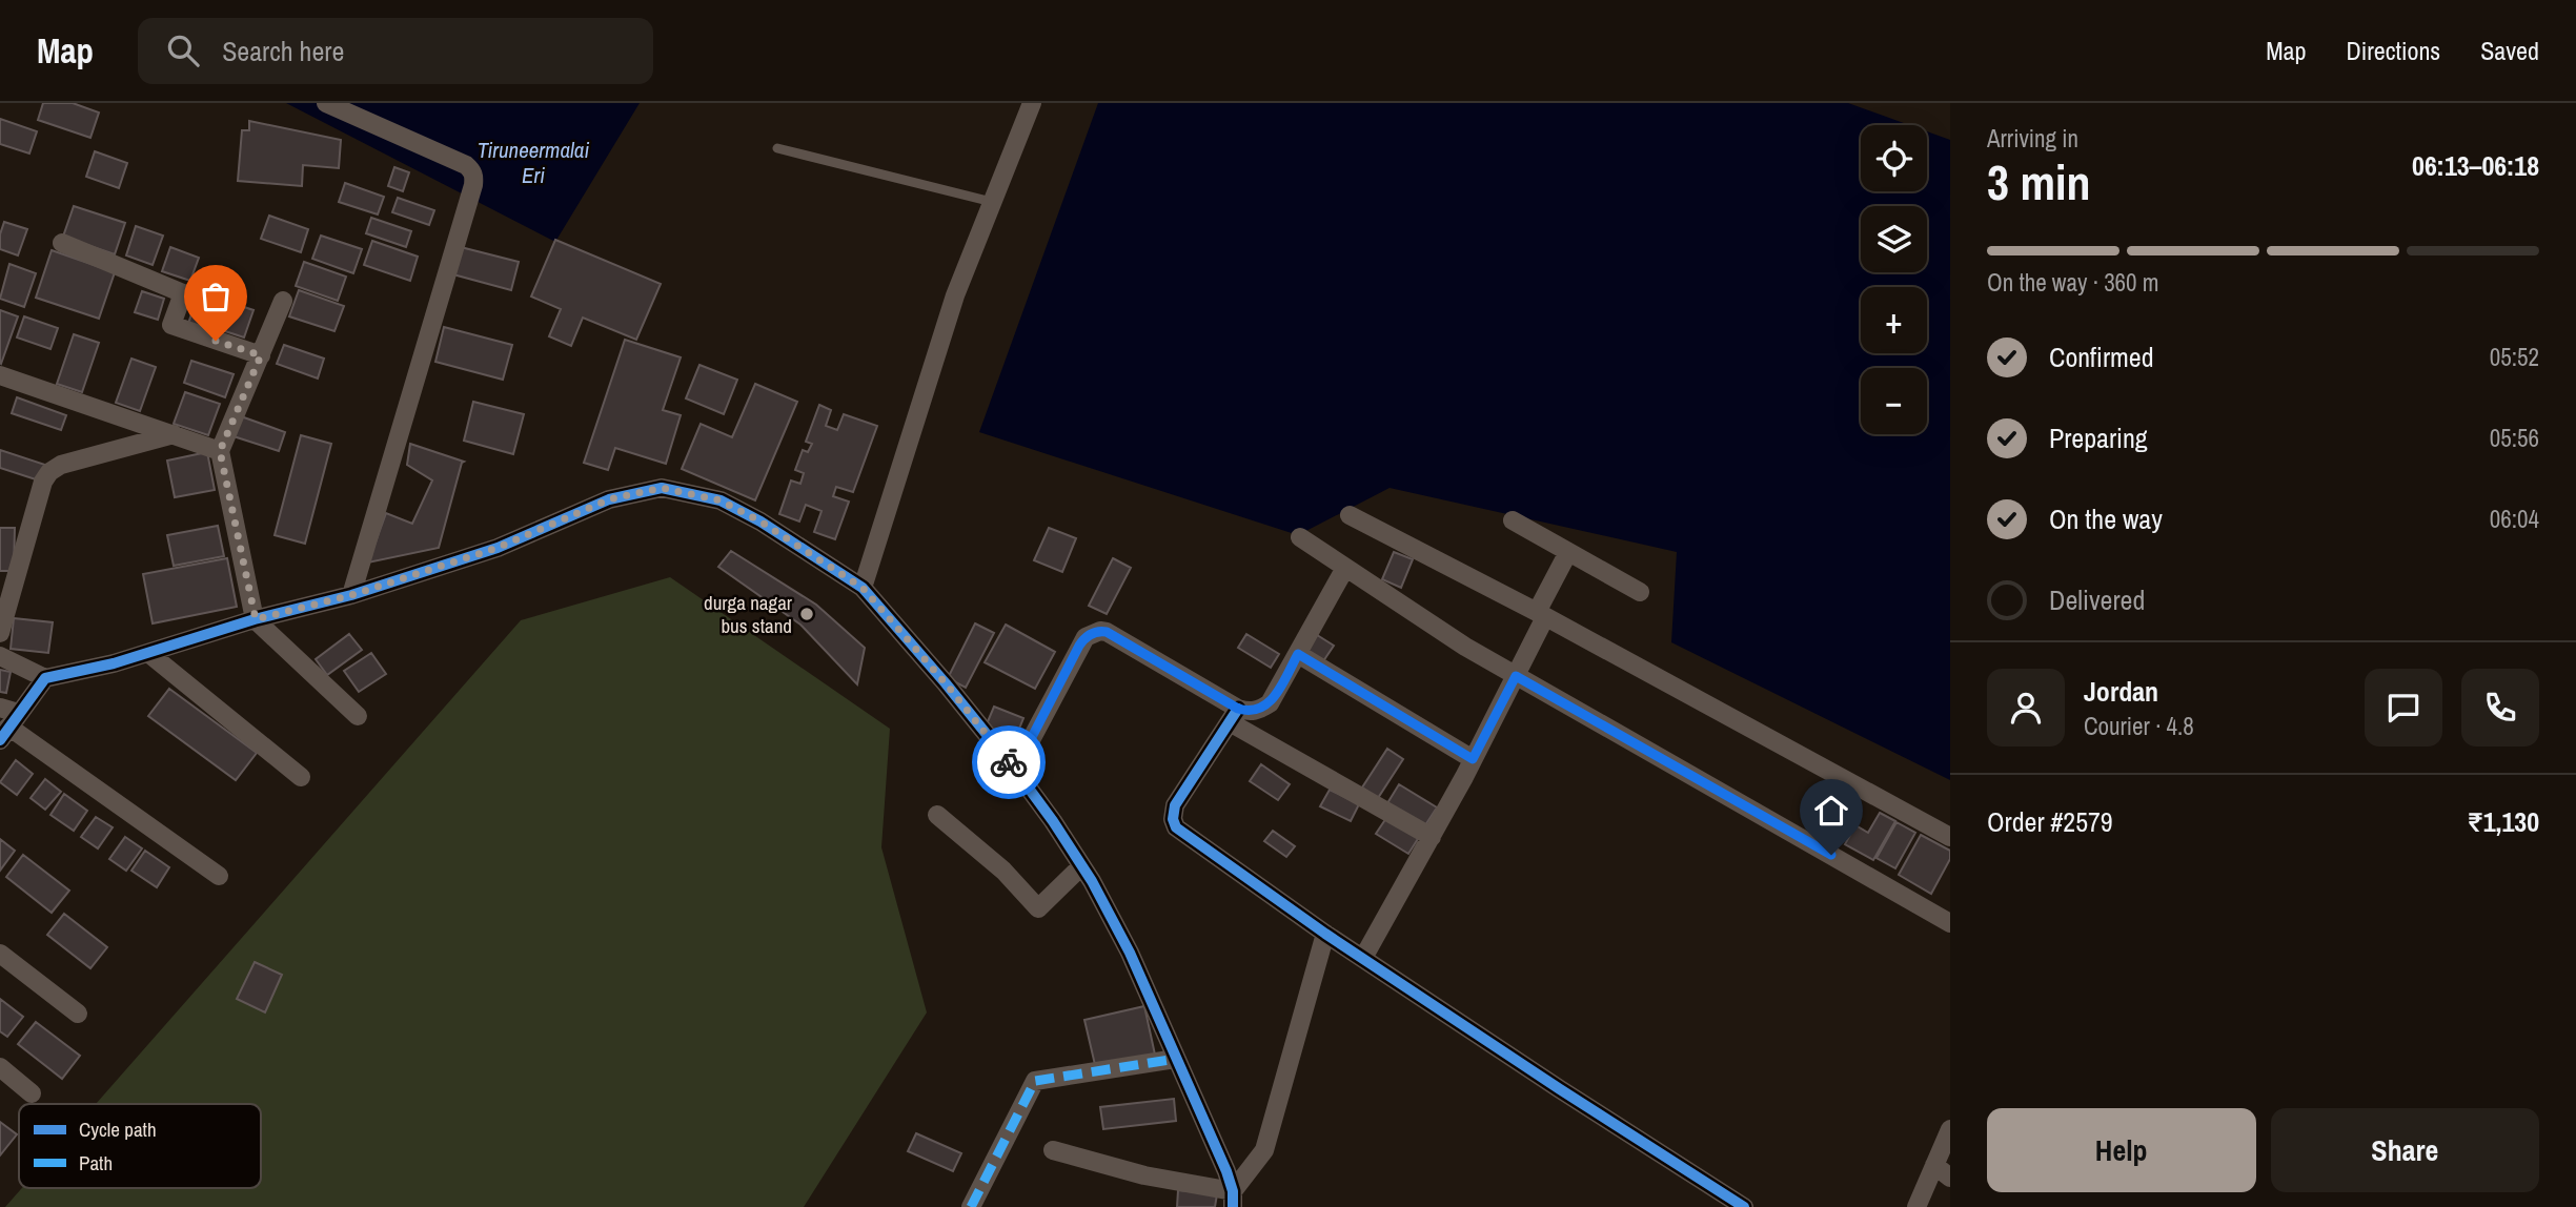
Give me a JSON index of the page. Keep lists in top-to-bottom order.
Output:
{
  "water": ["Tiruneermalai Eri"],
  "places": ["durga nagar bus stand"],
  "legend": ["Cycle path", "Path"],
  "page": {
    "header": "Map",
    "search": "Search here",
    "nav": ["Map", "Directions", "Saved"],
    "heading": ["3 min", "Arriving in", "06:13–06:18"],
    "panel": [
      "Jordan",
      "Courier · 4.8",
      "Order #2579",
      "₹1,130"
    ],
    "map_buttons": ["+", "−"],
    "bar": "On the way · 360 m",
    "list": [
      ["Confirmed", "05:52"],
      ["Preparing", "05:56"],
      ["On the way", "06:04"],
      "Delivered"
    ],
    "buttons": ["Help", "Share"]
  }
}
